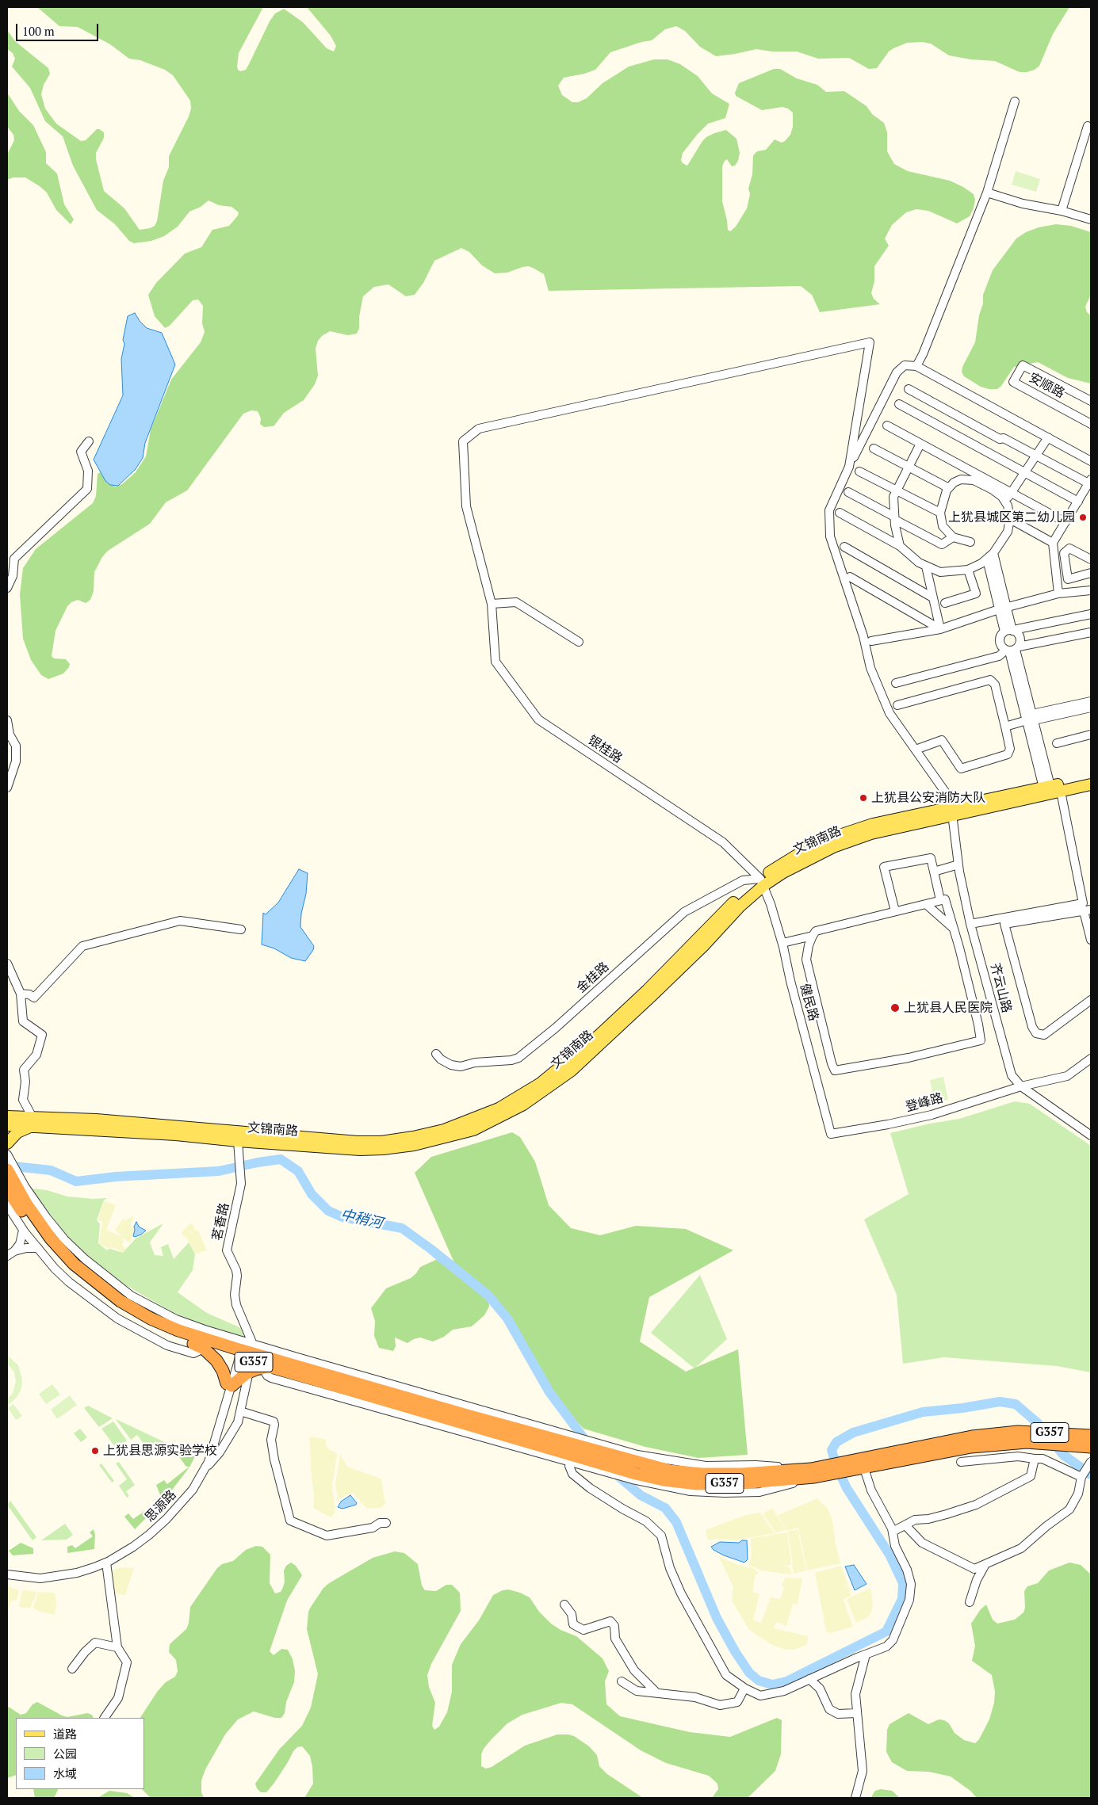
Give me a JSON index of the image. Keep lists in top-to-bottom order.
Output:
{
  "streets": {
    "highway": ["G357"],
    "main road": ["文锦南路"],
    "street": [
      "安顺路",
      "银桂路",
      "金桂路",
      "齐云山路",
      "健民路",
      "登峰路",
      "茗香路",
      "思源路"
    ]
  },
  "crossings": [
    ["银桂路", "文锦南路"],
    ["银桂路", "金桂路"],
    ["银桂路", "齐云山路"],
    ["银桂路", "健民路"],
    ["文锦南路", "金桂路"],
    ["文锦南路", "齐云山路"],
    ["文锦南路", "健民路"],
    ["文锦南路", "茗香路"],
    ["金桂路", "健民路"],
    ["齐云山路", "登峰路"],
    ["健民路", "登峰路"],
    ["茗香路", "G357"],
    ["茗香路", "思源路"],
    ["G357", "思源路"]
  ],
  "water": ["中稍河"],
  "places": [
    "上犹县城区第二幼儿园",
    "上犹县公安消防大队",
    "上犹县人民医院",
    "上犹县思源实验学校"
  ],
  "legend": ["道路", "公园", "水域"],
  "scale_bar": "100 m"
}
